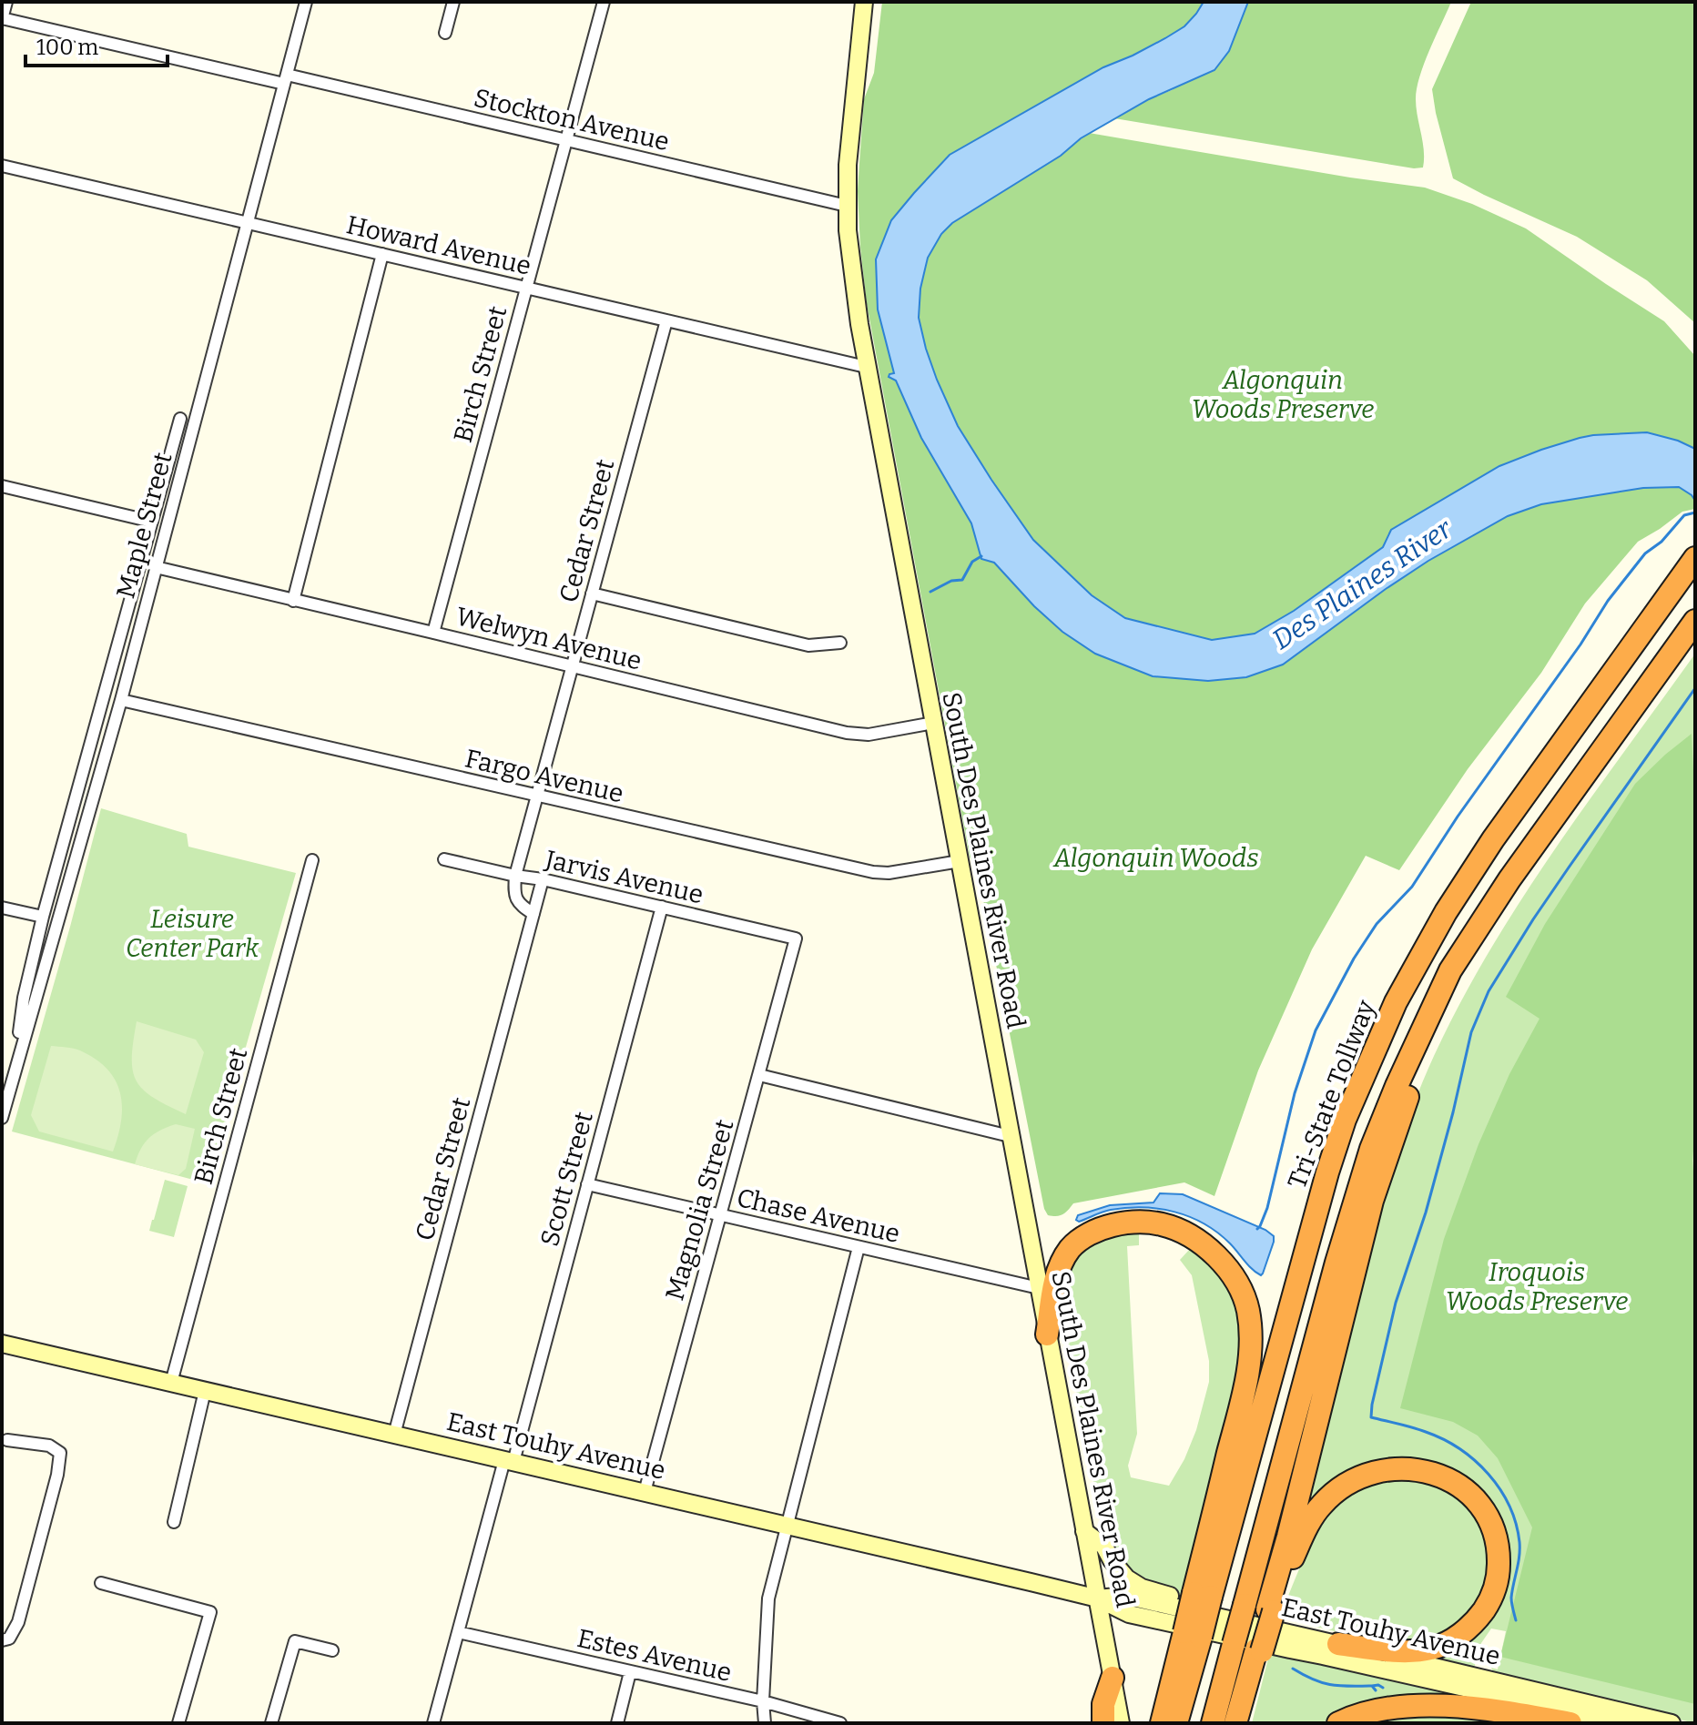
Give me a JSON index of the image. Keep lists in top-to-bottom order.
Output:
{
  "streets": {
    "highway": ["Tri-State Tollway"],
    "main road": ["South Des Plaines River Road", "East Touhy Avenue"],
    "street": [
      "Stockton Avenue",
      "Howard Avenue",
      "Birch Street",
      "Maple Street",
      "Cedar Street",
      "Welwyn Avenue",
      "Fargo Avenue",
      "Jarvis Avenue",
      "Scott Street",
      "Magnolia Street",
      "Chase Avenue",
      "Estes Avenue"
    ]
  },
  "crossings": [
    ["Stockton Avenue", "Birch Street"],
    ["Stockton Avenue", "Maple Street"],
    ["Stockton Avenue", "South Des Plaines River Road"],
    ["Howard Avenue", "Birch Street"],
    ["Howard Avenue", "Maple Street"],
    ["Howard Avenue", "Cedar Street"],
    ["Howard Avenue", "South Des Plaines River Road"],
    ["Birch Street", "Welwyn Avenue"],
    ["Birch Street", "East Touhy Avenue"],
    ["Maple Street", "Welwyn Avenue"],
    ["Maple Street", "Fargo Avenue"],
    ["Cedar Street", "Welwyn Avenue"],
    ["Cedar Street", "Fargo Avenue"],
    ["Cedar Street", "Jarvis Avenue"],
    ["Cedar Street", "East Touhy Avenue"],
    ["Welwyn Avenue", "South Des Plaines River Road"],
    ["Fargo Avenue", "South Des Plaines River Road"],
    ["South Des Plaines River Road", "Chase Avenue"],
    ["South Des Plaines River Road", "East Touhy Avenue"],
    ["Jarvis Avenue", "Scott Street"],
    ["Jarvis Avenue", "Magnolia Street"],
    ["Tri-State Tollway", "East Touhy Avenue"],
    ["Scott Street", "Chase Avenue"],
    ["Scott Street", "East Touhy Avenue"],
    ["Scott Street", "Estes Avenue"],
    ["Magnolia Street", "Chase Avenue"],
    ["Magnolia Street", "East Touhy Avenue"]
  ],
  "water": ["Des Plaines River"],
  "parks": [
    "Algonquin Woods Preserve",
    "Algonquin Woods",
    "Leisure Center Park",
    "Iroquois Woods Preserve"
  ],
  "scale_bar": "100 m"
}
